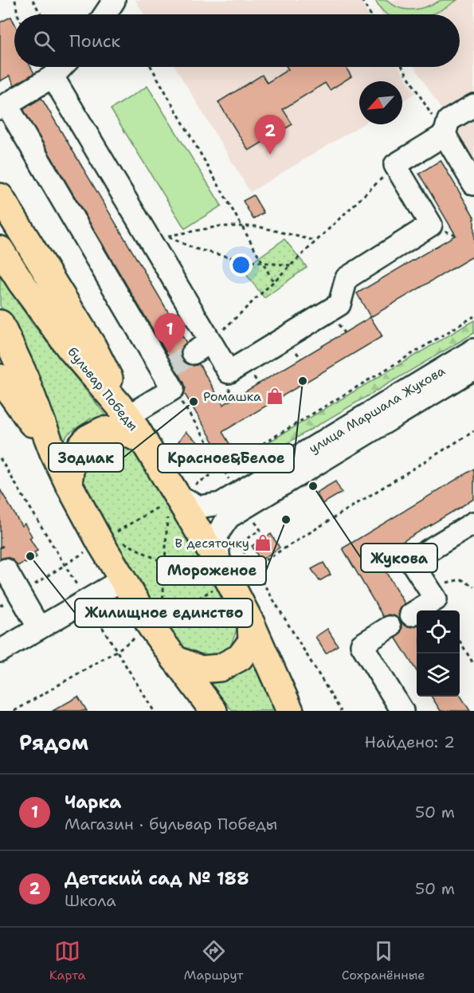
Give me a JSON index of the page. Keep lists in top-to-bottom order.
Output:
{
  "streets": {
    "main road": ["бульвар Победы"],
    "street": ["улица Маршала Жукова"]
  },
  "crossings": [
    ["бульвар Победы", "улица Маршала Жукова"]
  ],
  "places": {
    "other": [
      "Красное&Белое",
      "Зодиак",
      "Жукова",
      "Мороженое",
      "Жилищное единство"
    ],
    "shop": ["Ромашка", "В десяточку"]
  },
  "north": "bottom left",
  "page": {
    "search": "Поиск",
    "pins": ["2", "1"],
    "heading": ["Рядом", "Найдено: 2"],
    "list": [
      {
        "mark": "1",
        "name": "Чарка",
        "note": "Магазин · бульвар Победы",
        "value": "50 m"
      },
      {
        "mark": "2",
        "name": "Детский сад № 188",
        "note": "Школа",
        "value": "50 m"
      }
    ],
    "nav": ["Карта", "Маршрут", "Сохранённые"]
  }
}
